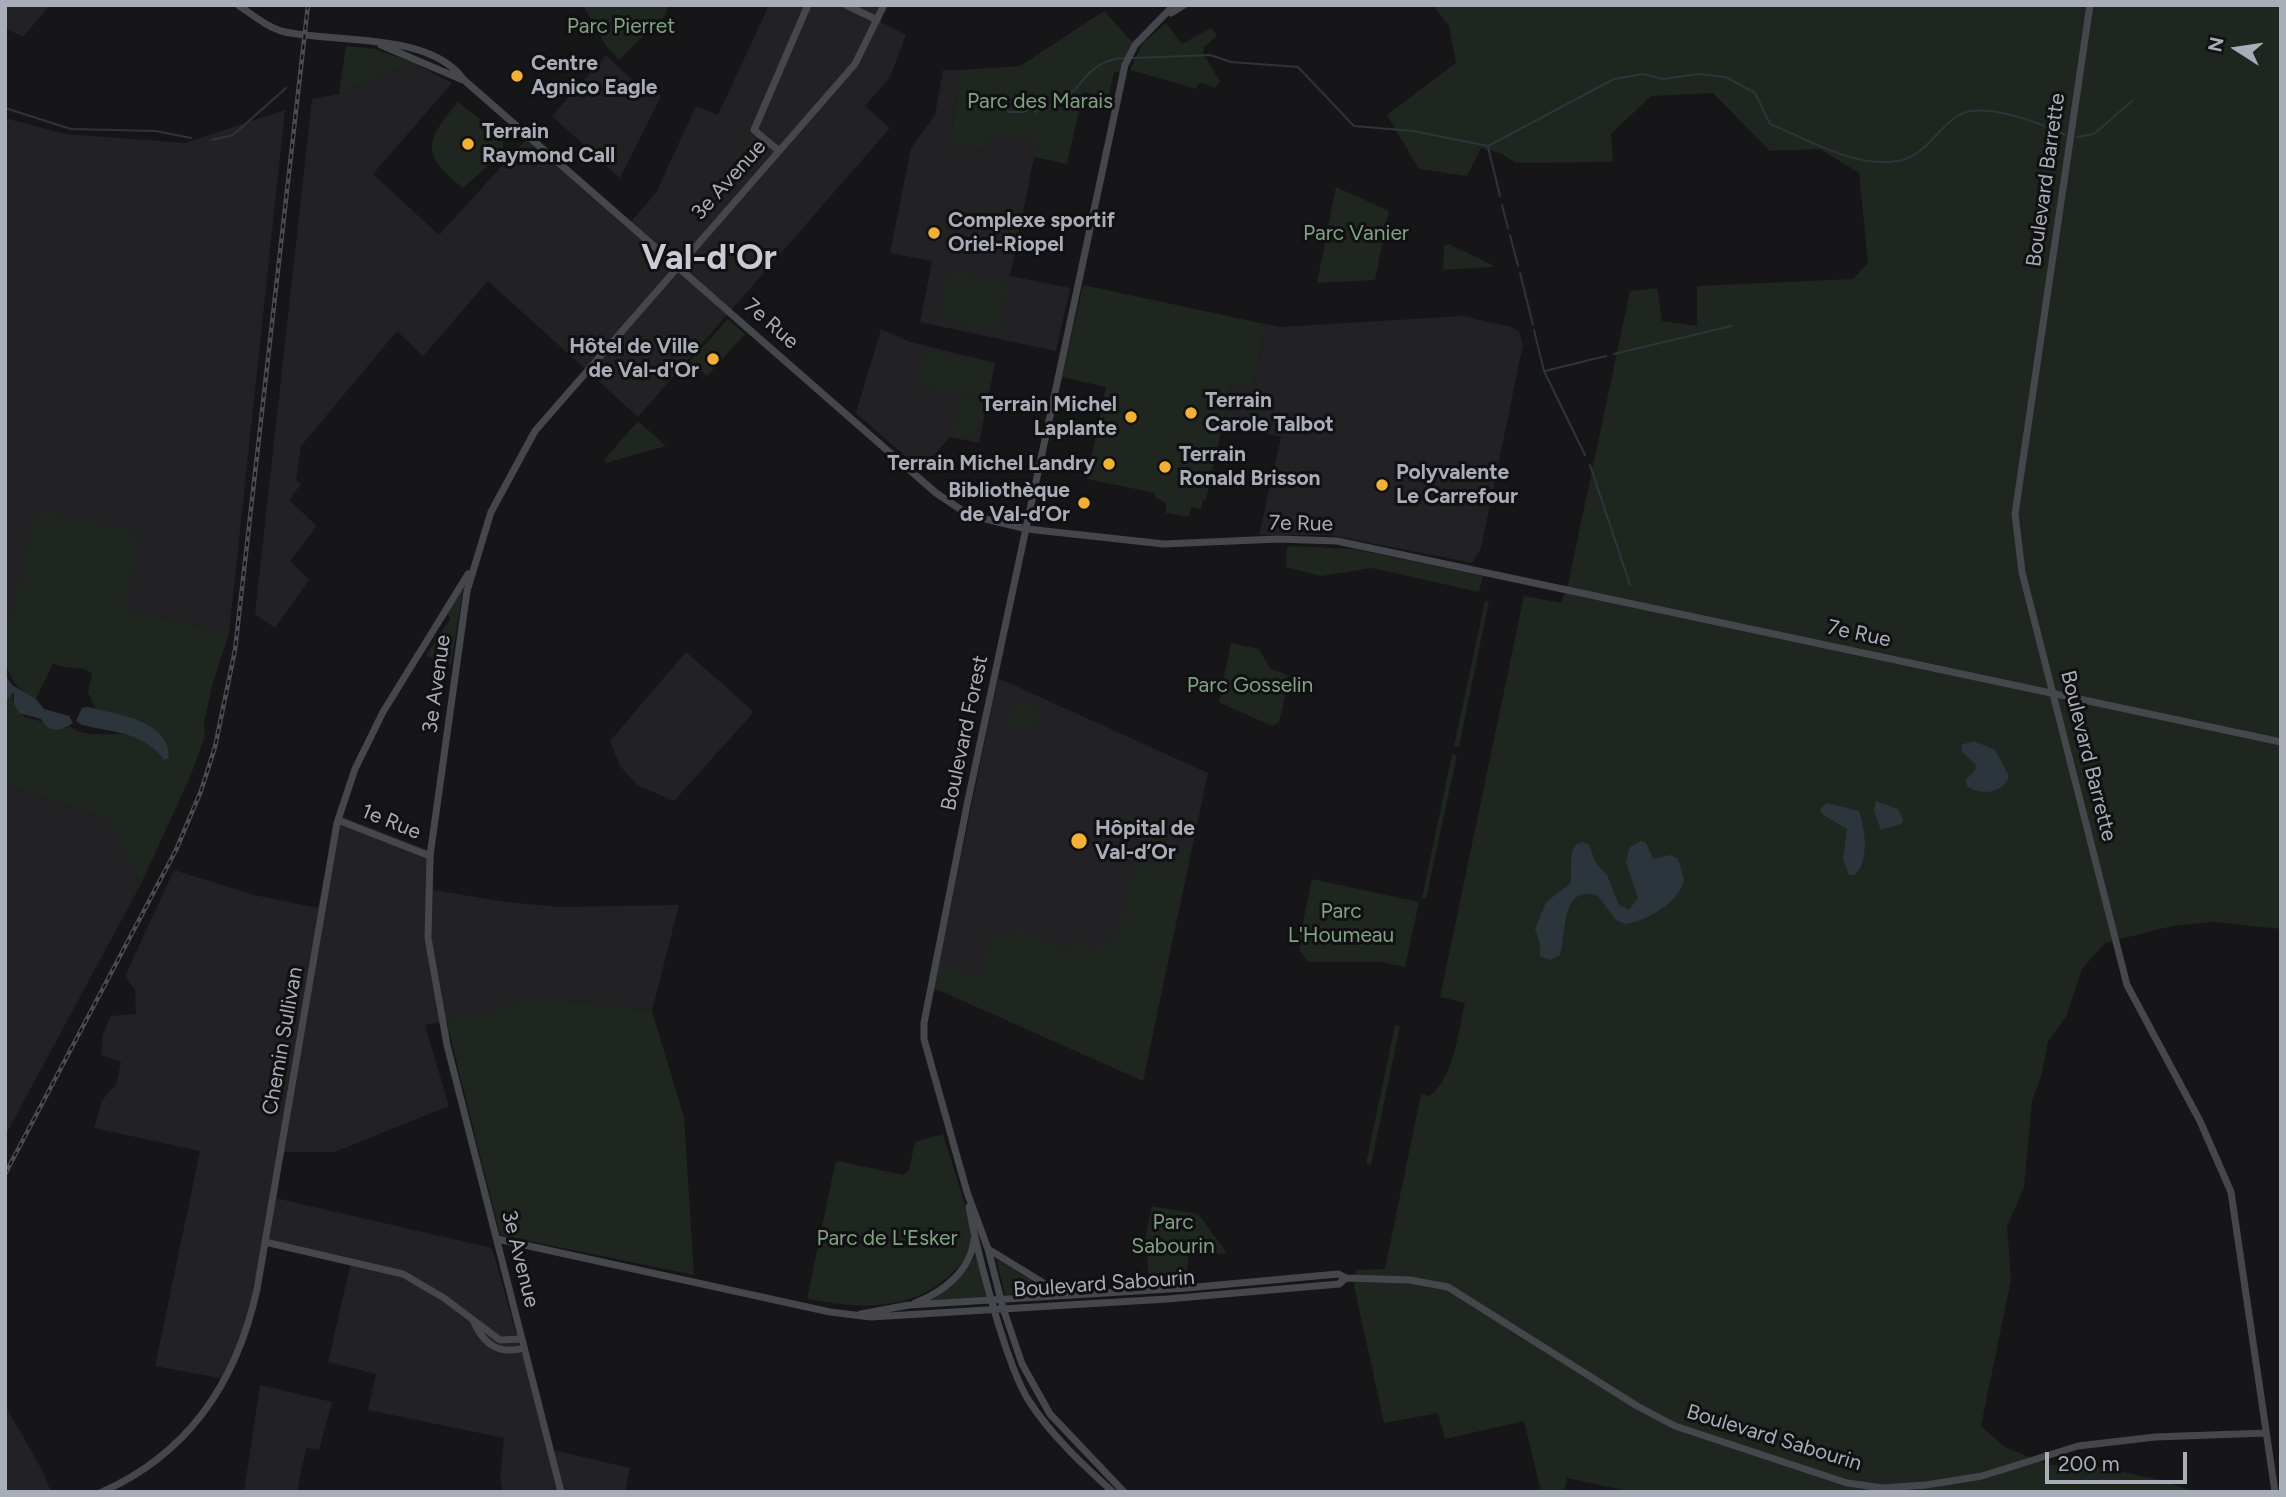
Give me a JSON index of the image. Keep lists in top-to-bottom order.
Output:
{
  "streets": {
    "street": [
      "3e Avenue",
      "Boulevard Barrette",
      "7e Rue",
      "Boulevard Forest",
      "1e Rue",
      "Chemin Sullivan",
      "Boulevard Sabourin"
    ]
  },
  "crossings": [
    ["3e Avenue", "7e Rue"],
    ["3e Avenue", "1e Rue"],
    ["3e Avenue", "Chemin Sullivan"],
    ["3e Avenue", "Boulevard Sabourin"],
    ["Boulevard Barrette", "7e Rue"],
    ["Boulevard Barrette", "Boulevard Sabourin"],
    ["7e Rue", "Boulevard Forest"],
    ["Boulevard Forest", "Boulevard Sabourin"],
    ["1e Rue", "Chemin Sullivan"]
  ],
  "districts": ["Val-d'Or"],
  "parks": [
    "Parc Pierret",
    "Parc des Marais",
    "Parc Vanier",
    "Parc Gosselin",
    "Parc L'Houmeau",
    "Parc Sabourin",
    "Parc de L'Esker"
  ],
  "places": [
    "Centre Agnico Eagle",
    "Terrain Raymond Call",
    "Complexe sportif Oriel-Riopel",
    "Hôtel de Ville de Val-d'Or",
    "Terrain Carole Talbot",
    "Terrain Michel Laplante",
    "Terrain Michel Landry",
    "Terrain Ronald Brisson",
    "Polyvalente Le Carrefour",
    "Bibliothèque de Val-d’Or",
    "Hôpital de Val-d’Or"
  ],
  "scale_bar": "200 m",
  "north": "left"
}
